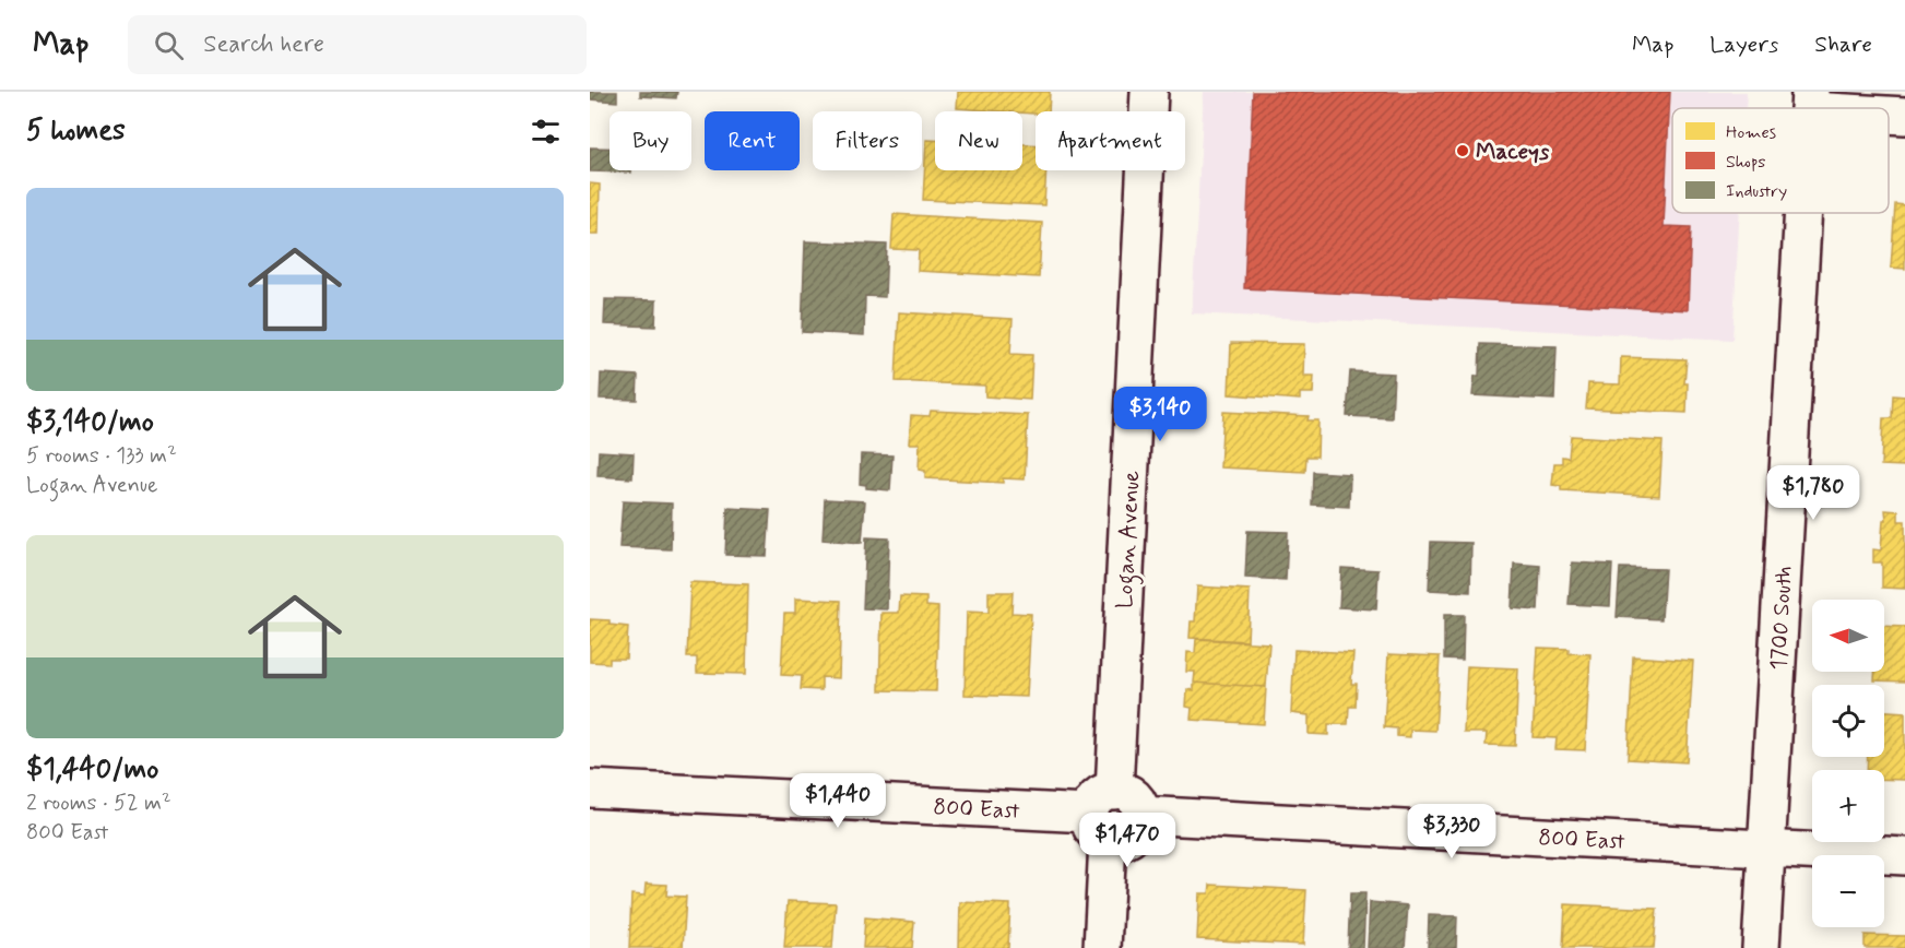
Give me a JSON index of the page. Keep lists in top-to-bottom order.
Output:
{
  "streets": {
    "street": ["Logan Avenue", "1700 South", "800 East"]
  },
  "crossings": [
    ["Logan Avenue", "800 East"],
    ["1700 South", "800 East"]
  ],
  "places": ["Maceys"],
  "legend": ["Homes", "Shops", "Industry"],
  "north": "left",
  "page": {
    "header": "Map",
    "search": "Search here",
    "nav": ["Map", "Layers", "Share"],
    "heading": "5 homes",
    "chip": [
      "Buy",
      "Rent",
      "Filters",
      "New",
      "Apartment"
    ],
    "list": [
      {
        "name": "$3,140/mo",
        "note": "5 rooms · 133 m² · Logan Avenue"
      },
      {
        "name": "$1,440/mo",
        "note": "2 rooms · 52 m² · 800 East"
      }
    ],
    "price": [
      "$3,140",
      "$1,780",
      "$1,440",
      "$3,330",
      "$1,470"
    ],
    "map_buttons": ["+", "−"]
  }
}
